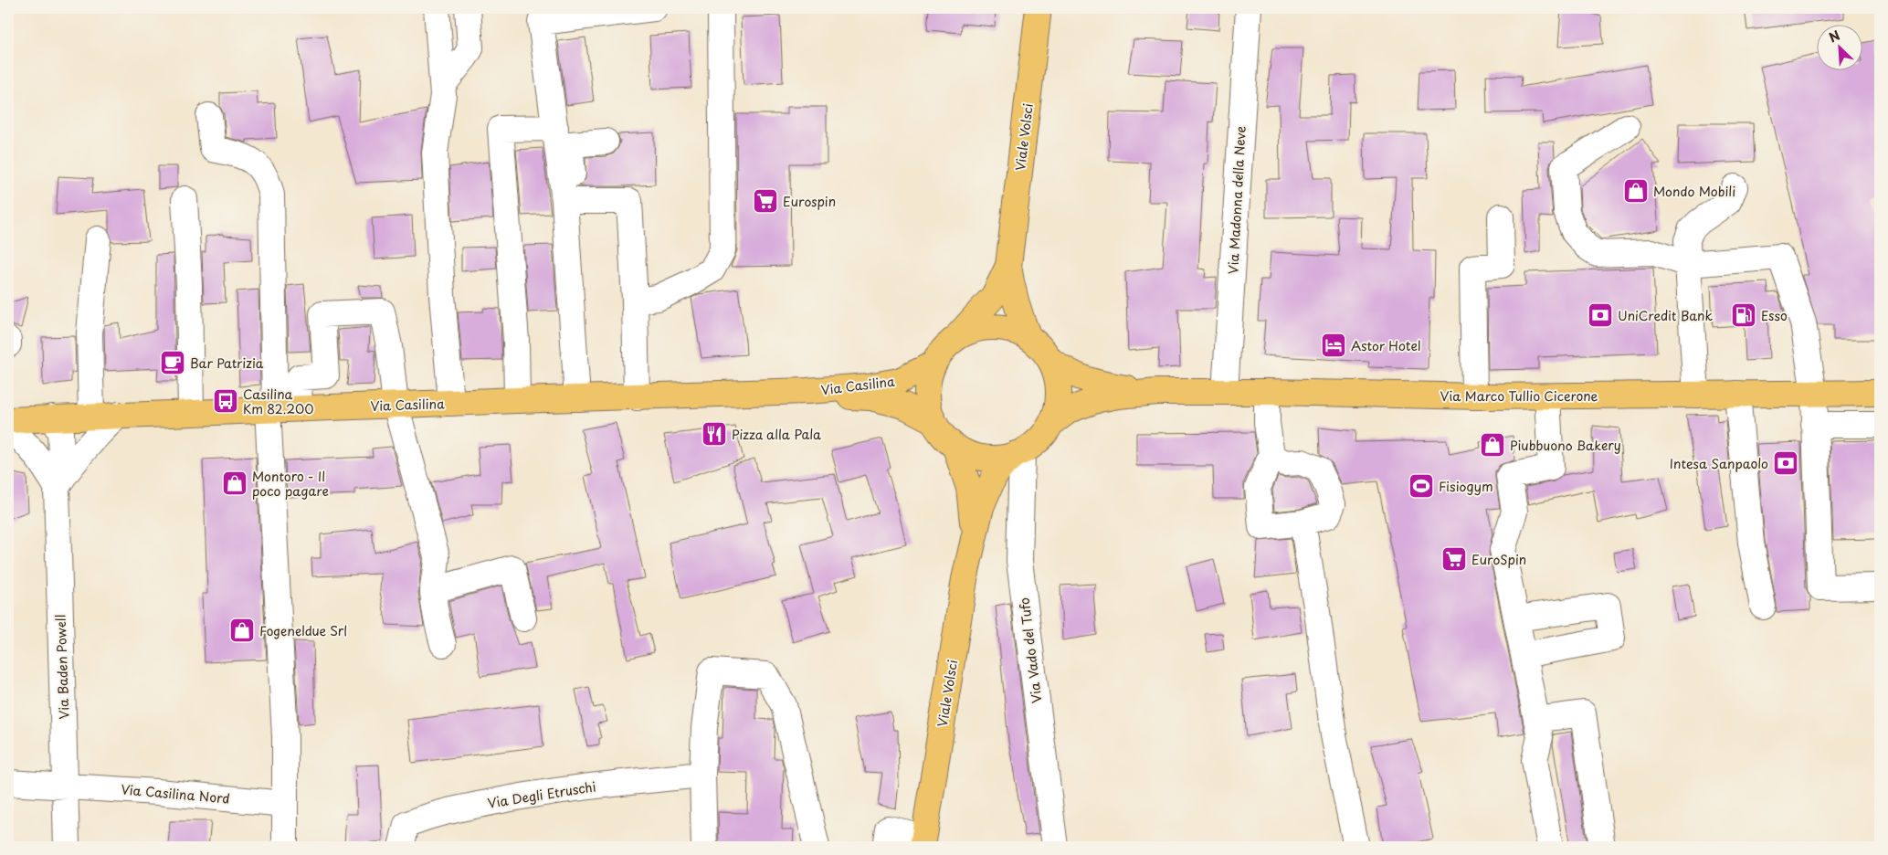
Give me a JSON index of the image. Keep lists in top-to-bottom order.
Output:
{
  "streets": {
    "main road": ["Viale Volsci", "Via Casilina", "Via Marco Tullio Cicerone"],
    "street": [
      "Via Madonna della Neve",
      "Via Vado del Tufo",
      "Via Baden Powell",
      "Via Casilina Nord",
      "Via Degli Etruschi"
    ]
  },
  "crossings": [
    ["Viale Volsci", "Via Casilina"],
    ["Viale Volsci", "Via Marco Tullio Cicerone"],
    ["Viale Volsci", "Via Vado del Tufo"],
    ["Via Madonna della Neve", "Via Marco Tullio Cicerone"],
    ["Via Casilina", "Via Marco Tullio Cicerone"],
    ["Via Casilina", "Via Vado del Tufo"],
    ["Via Casilina", "Via Baden Powell"],
    ["Via Marco Tullio Cicerone", "Via Vado del Tufo"],
    ["Via Baden Powell", "Via Casilina Nord"]
  ],
  "places": {
    "shop": [
      "Mondo Mobili",
      "Piubbuono Bakery",
      "Montoro - Il poco pagare",
      "Fogeneldue Srl"
    ],
    "supermarket": ["Eurospin", "EuroSpin"],
    "bank": ["UniCredit Bank", "Intesa Sanpaolo"],
    "fuel station": ["Esso"],
    "hotel": ["Astor Hotel"],
    "cafe": ["Bar Patrizia"],
    "bus stop": ["Casilina Km 82.200"],
    "restaurant": ["Pizza alla Pala"],
    "sports": ["Fisiogym"]
  },
  "north": "top left"
}
